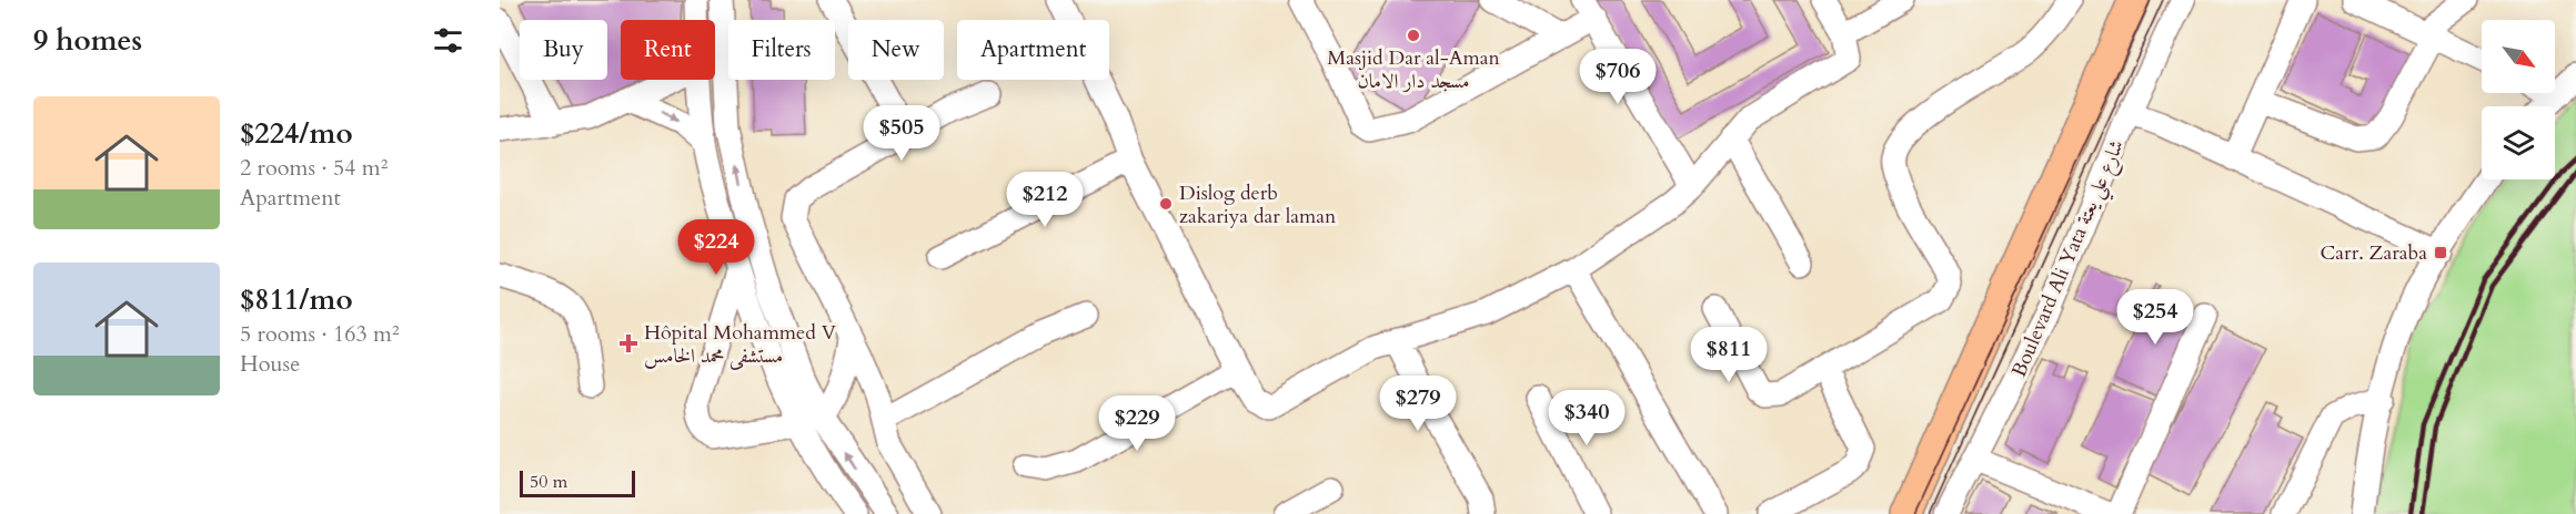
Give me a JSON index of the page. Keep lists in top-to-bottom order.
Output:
{
  "streets": {
    "main road": ["Boulevard Ali Yata شارع علي يعتة"]
  },
  "places": {
    "other": ["Masjid Dar al-Aman مسجد دار الامان", "Dislog derb zakariya dar laman"],
    "transit": ["Carr. Zaraba"],
    "health": ["Hôpital Mohammed V مستشفى محمد الخامس"]
  },
  "scale_bar": "50 m",
  "north": "bottom right",
  "page": {
    "heading": "9 homes",
    "chip": [
      "Buy",
      "Rent",
      "Filters",
      "New",
      "Apartment"
    ],
    "price": [
      "$706",
      "$505",
      "$212",
      "$224",
      "$254",
      "$811",
      "$279",
      "$340",
      "$229"
    ],
    "list": [
      {
        "name": "$224/mo",
        "note": "2 rooms · 54 m² · Apartment"
      },
      {
        "name": "$811/mo",
        "note": "5 rooms · 163 m² · House"
      }
    ],
    "scale": "50 m"
  }
}
